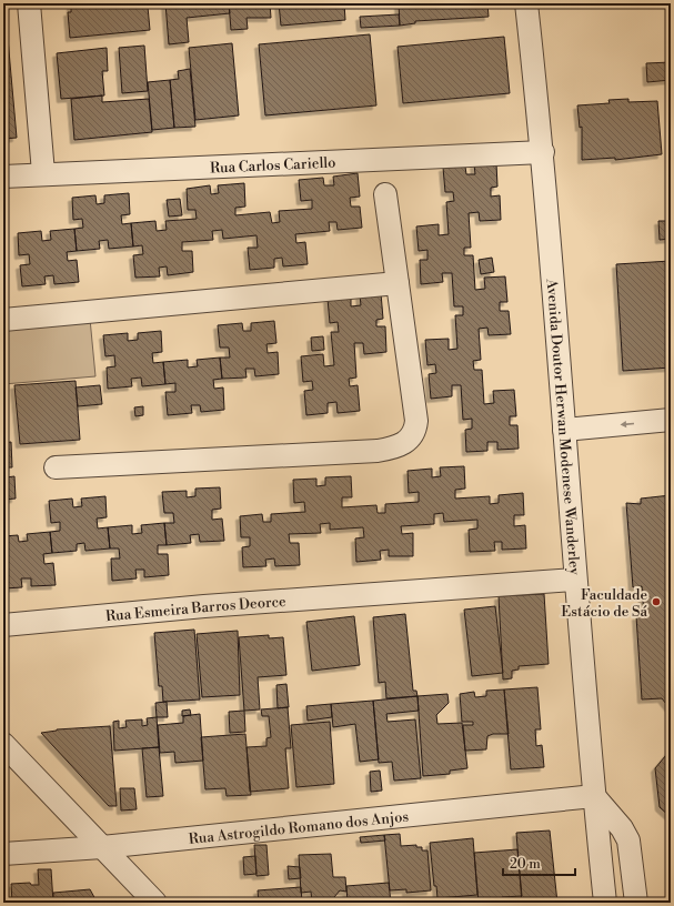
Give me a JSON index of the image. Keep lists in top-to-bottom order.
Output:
{
  "streets": {
    "street": [
      "Rua Carlos Cariello",
      "Avenida Doutor Herwan Modenese Wanderley",
      "Rua Esmeira Barros Deorce",
      "Rua Astrogildo Romano dos Anjos"
    ]
  },
  "crossings": [
    ["Rua Carlos Cariello", "Avenida Doutor Herwan Modenese Wanderley"],
    ["Avenida Doutor Herwan Modenese Wanderley", "Rua Esmeira Barros Deorce"],
    ["Avenida Doutor Herwan Modenese Wanderley", "Rua Astrogildo Romano dos Anjos"]
  ],
  "places": ["Faculdade Estácio de Sá"],
  "scale_bar": "20 m"
}
